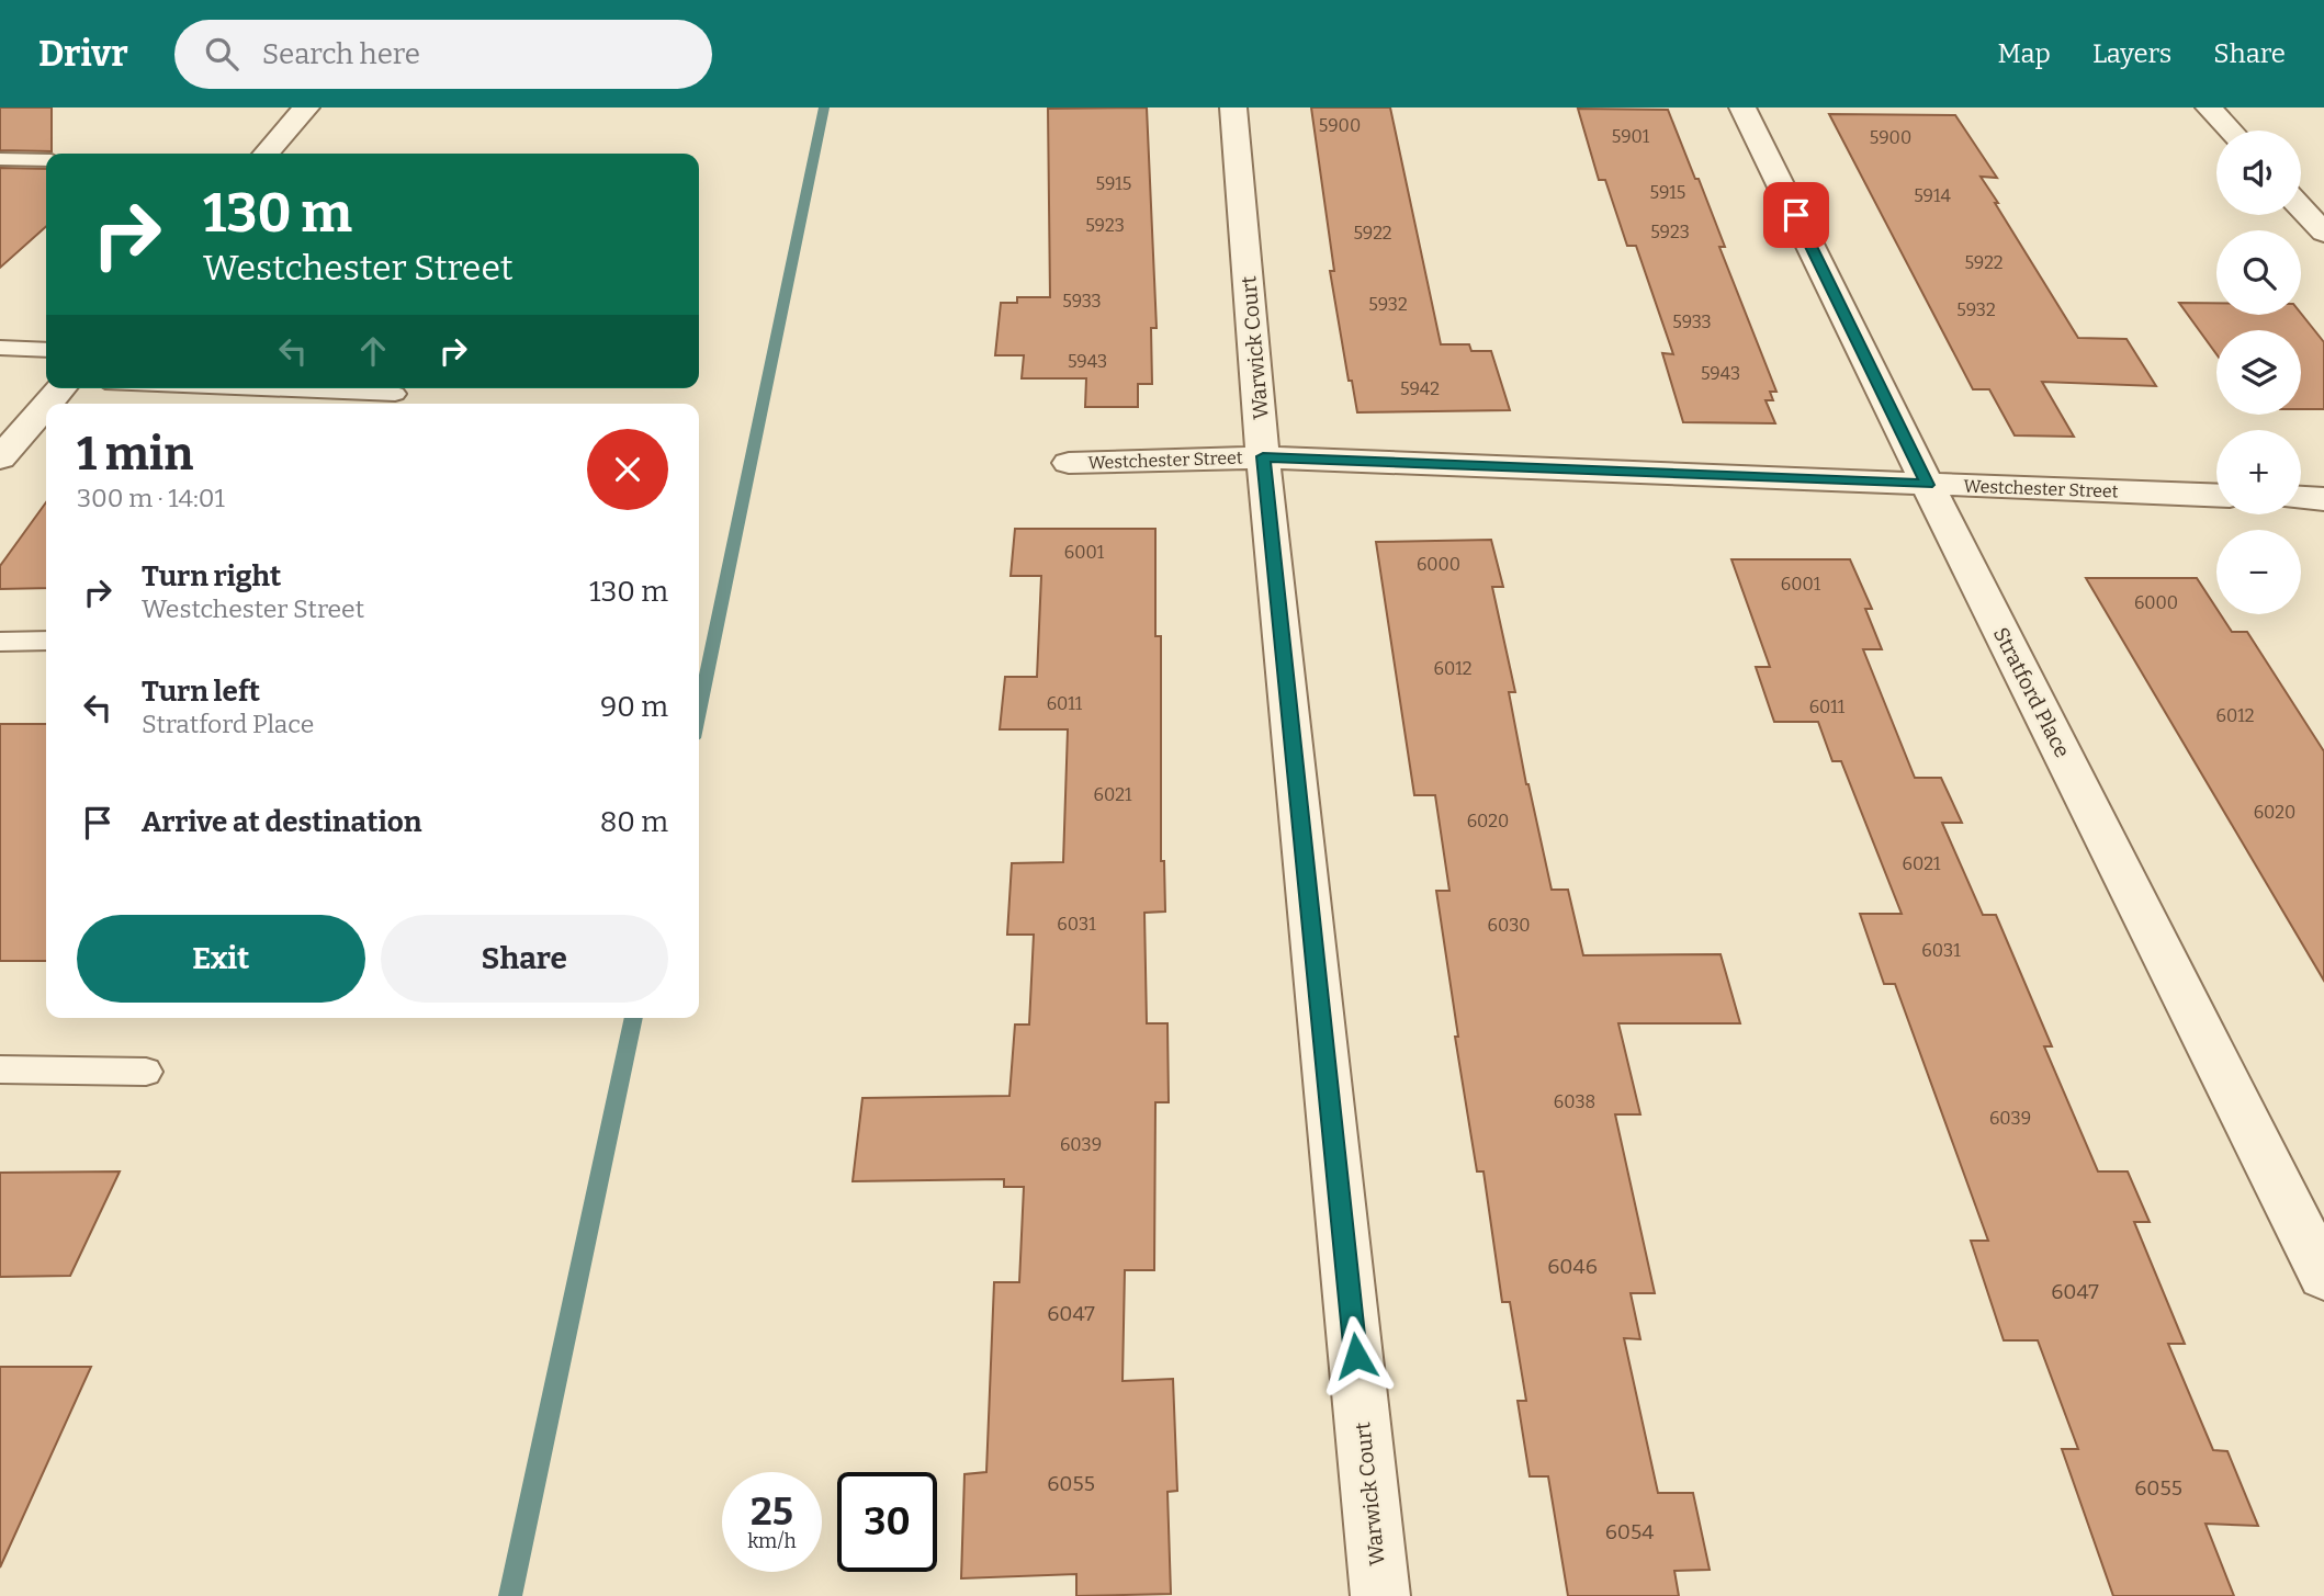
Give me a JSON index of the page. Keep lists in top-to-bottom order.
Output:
{
  "streets": {
    "street": ["Warwick Court", "Westchester Street", "Stratford Place"]
  },
  "crossings": [
    ["Warwick Court", "Westchester Street"],
    ["Westchester Street", "Stratford Place"]
  ],
  "house_numbers": [
    "5900",
    "5901",
    "5900",
    "5915",
    "5915",
    "5914",
    "5923",
    "5923",
    "5922",
    "5922",
    "5933",
    "5932",
    "5932",
    "5933",
    "5943",
    "5943",
    "5942",
    "6001",
    "6000",
    "6001",
    "6000",
    "6012",
    "6011",
    "6011",
    "6012",
    "6021",
    "6020",
    "6020",
    "6021",
    "6031",
    "6030",
    "6031",
    "6038",
    "6039",
    "6039",
    "6046",
    "6047",
    "6047",
    "6055",
    "6055",
    "6054"
  ],
  "page": {
    "header": "Drivr",
    "search": "Search here",
    "nav": ["Map", "Layers", "Share"],
    "map_buttons": ["+", "−"],
    "turn": ["130 m", "Westchester Street"],
    "heading": ["1 min", "300 m · 14:01"],
    "list": [
      {
        "name": "Turn right",
        "note": "Westchester Street",
        "value": "130 m"
      },
      {
        "name": "Turn left",
        "note": "Stratford Place",
        "value": "90 m"
      },
      {
        "name": "Arrive at destination",
        "value": "80 m"
      }
    ],
    "buttons": ["Exit", "Share"],
    "speed": "25 km/h",
    "limit": "30"
  }
}
